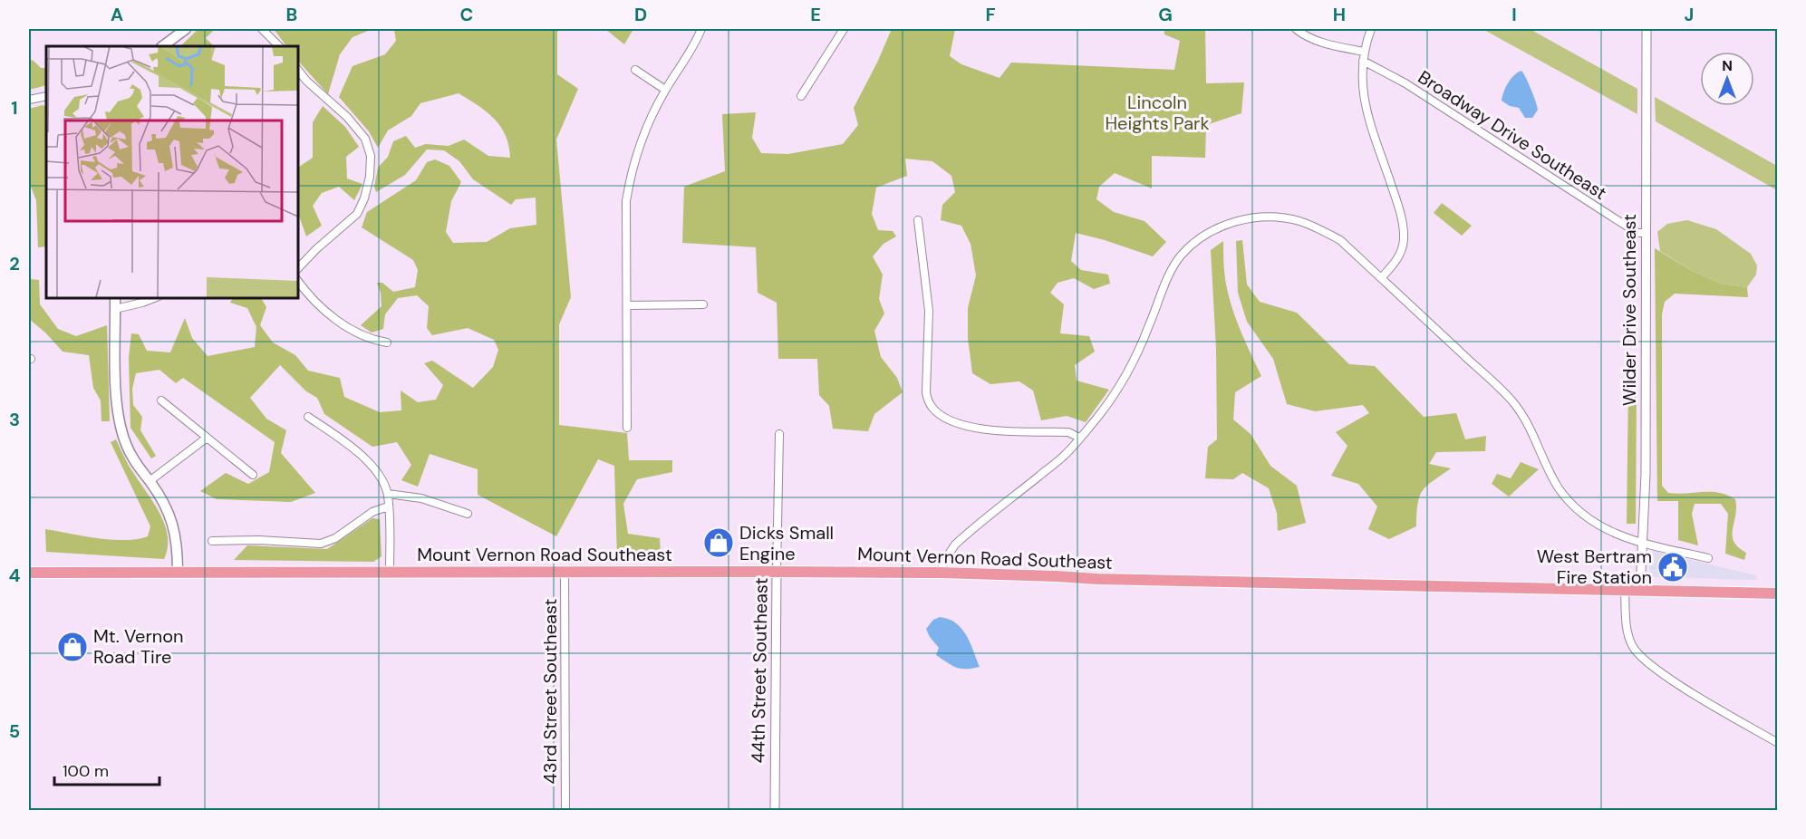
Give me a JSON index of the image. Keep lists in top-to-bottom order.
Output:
{
  "streets": {
    "main road": ["Mount Vernon Road Southeast"],
    "street": [
      "Broadway Drive Southeast",
      "Wilder Drive Southeast",
      "44th Street Southeast",
      "43rd Street Southeast"
    ]
  },
  "crossings": [
    ["Broadway Drive Southeast", "Wilder Drive Southeast"],
    ["Wilder Drive Southeast", "Mount Vernon Road Southeast"],
    ["Mount Vernon Road Southeast", "44th Street Southeast"],
    ["Mount Vernon Road Southeast", "43rd Street Southeast"]
  ],
  "parks": ["Lincoln Heights Park"],
  "places": {
    "shop": ["Dicks Small Engine", "Mt. Vernon Road Tire"],
    "public building": ["West Bertram Fire Station"]
  },
  "scale_bar": "100 m",
  "north": "top",
  "grid": {
    "columns": [
      "A",
      "B",
      "C",
      "D",
      "E",
      "F",
      "G",
      "H",
      "I",
      "J"
    ],
    "rows": [
      "1",
      "2",
      "3",
      "4",
      "5"
    ]
  }
}
